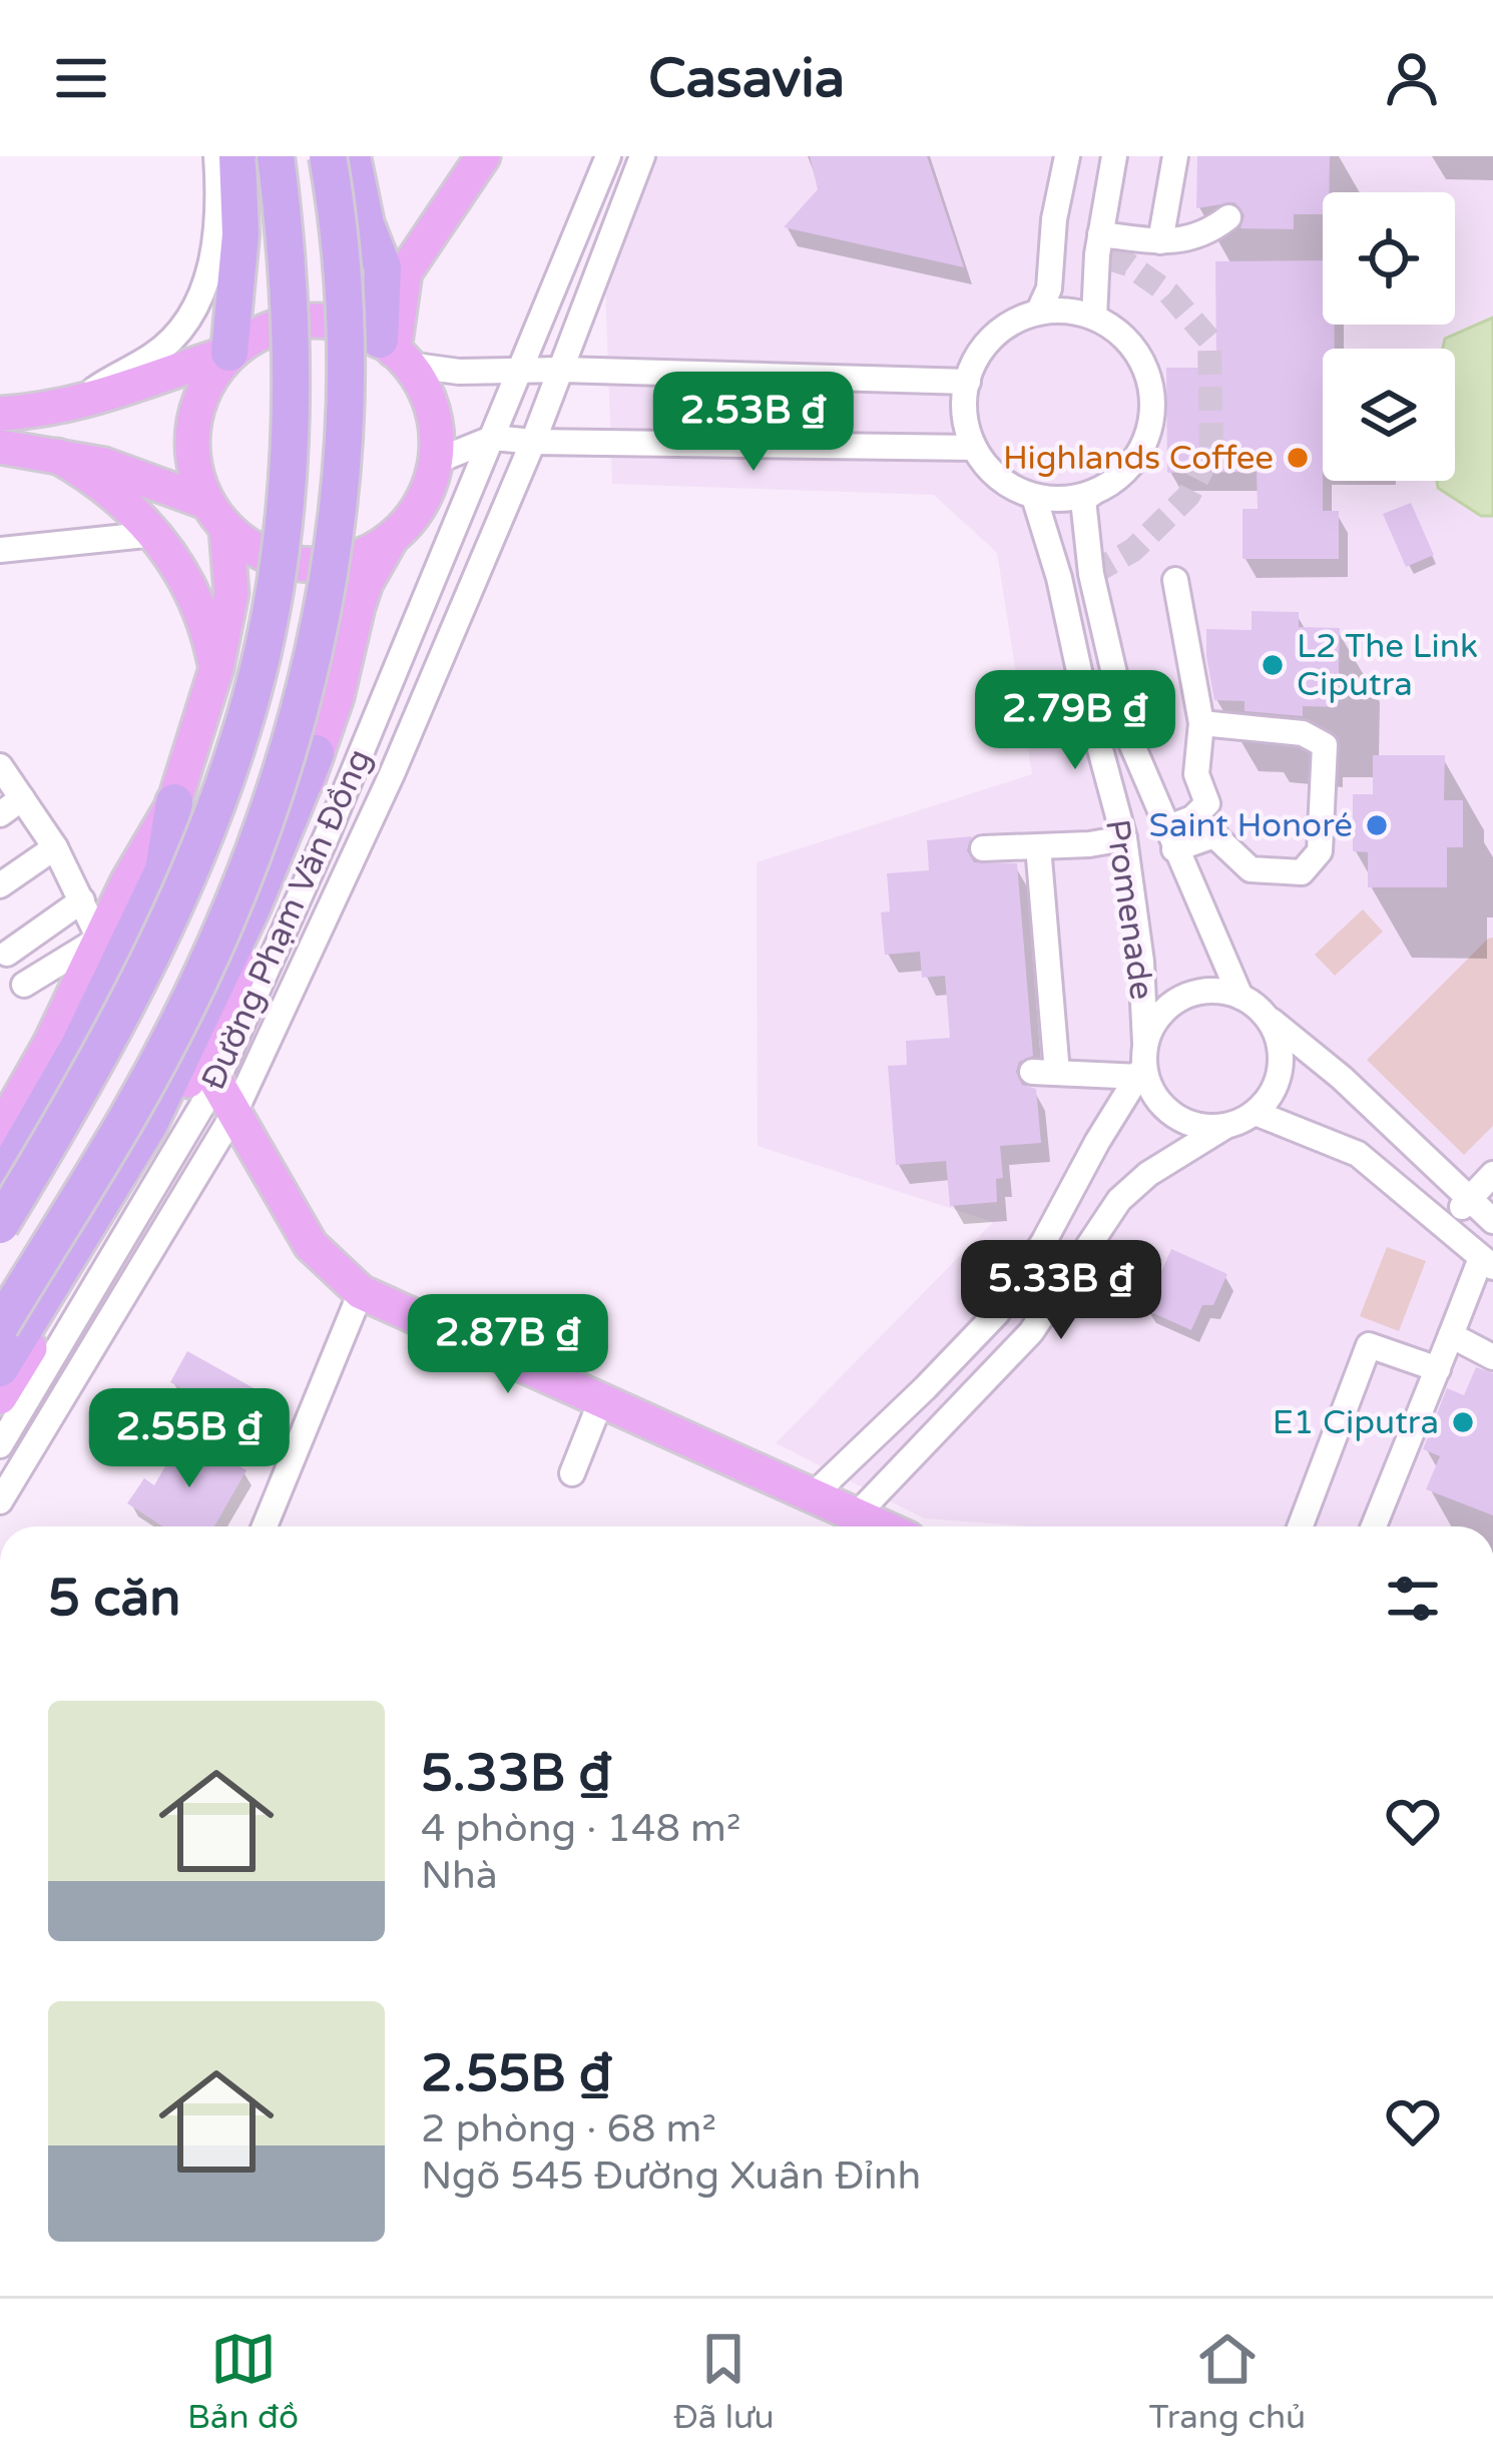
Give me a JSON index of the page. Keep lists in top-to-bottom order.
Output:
{
  "streets": {
    "main road": ["Đường Phạm Văn Đồng"],
    "street": ["Promenade"]
  },
  "places": [
    "Highlands Coffee",
    "L2 The Link Ciputra",
    "Saint Honoré",
    "E1 Ciputra"
  ],
  "page": {
    "header": "Casavia",
    "price": [
      "2.53B ₫",
      "2.79B ₫",
      "5.33B ₫",
      "2.87B ₫",
      "2.55B ₫"
    ],
    "heading": "5 căn",
    "list": [
      {
        "name": "5.33B ₫",
        "note": "4 phòng · 148 m² · Nhà"
      },
      {
        "name": "2.55B ₫",
        "note": "2 phòng · 68 m² · Ngõ 545 Đường Xuân Đỉnh"
      }
    ],
    "tabs": ["Bản đồ", "Đã lưu", "Trang chủ"]
  }
}
